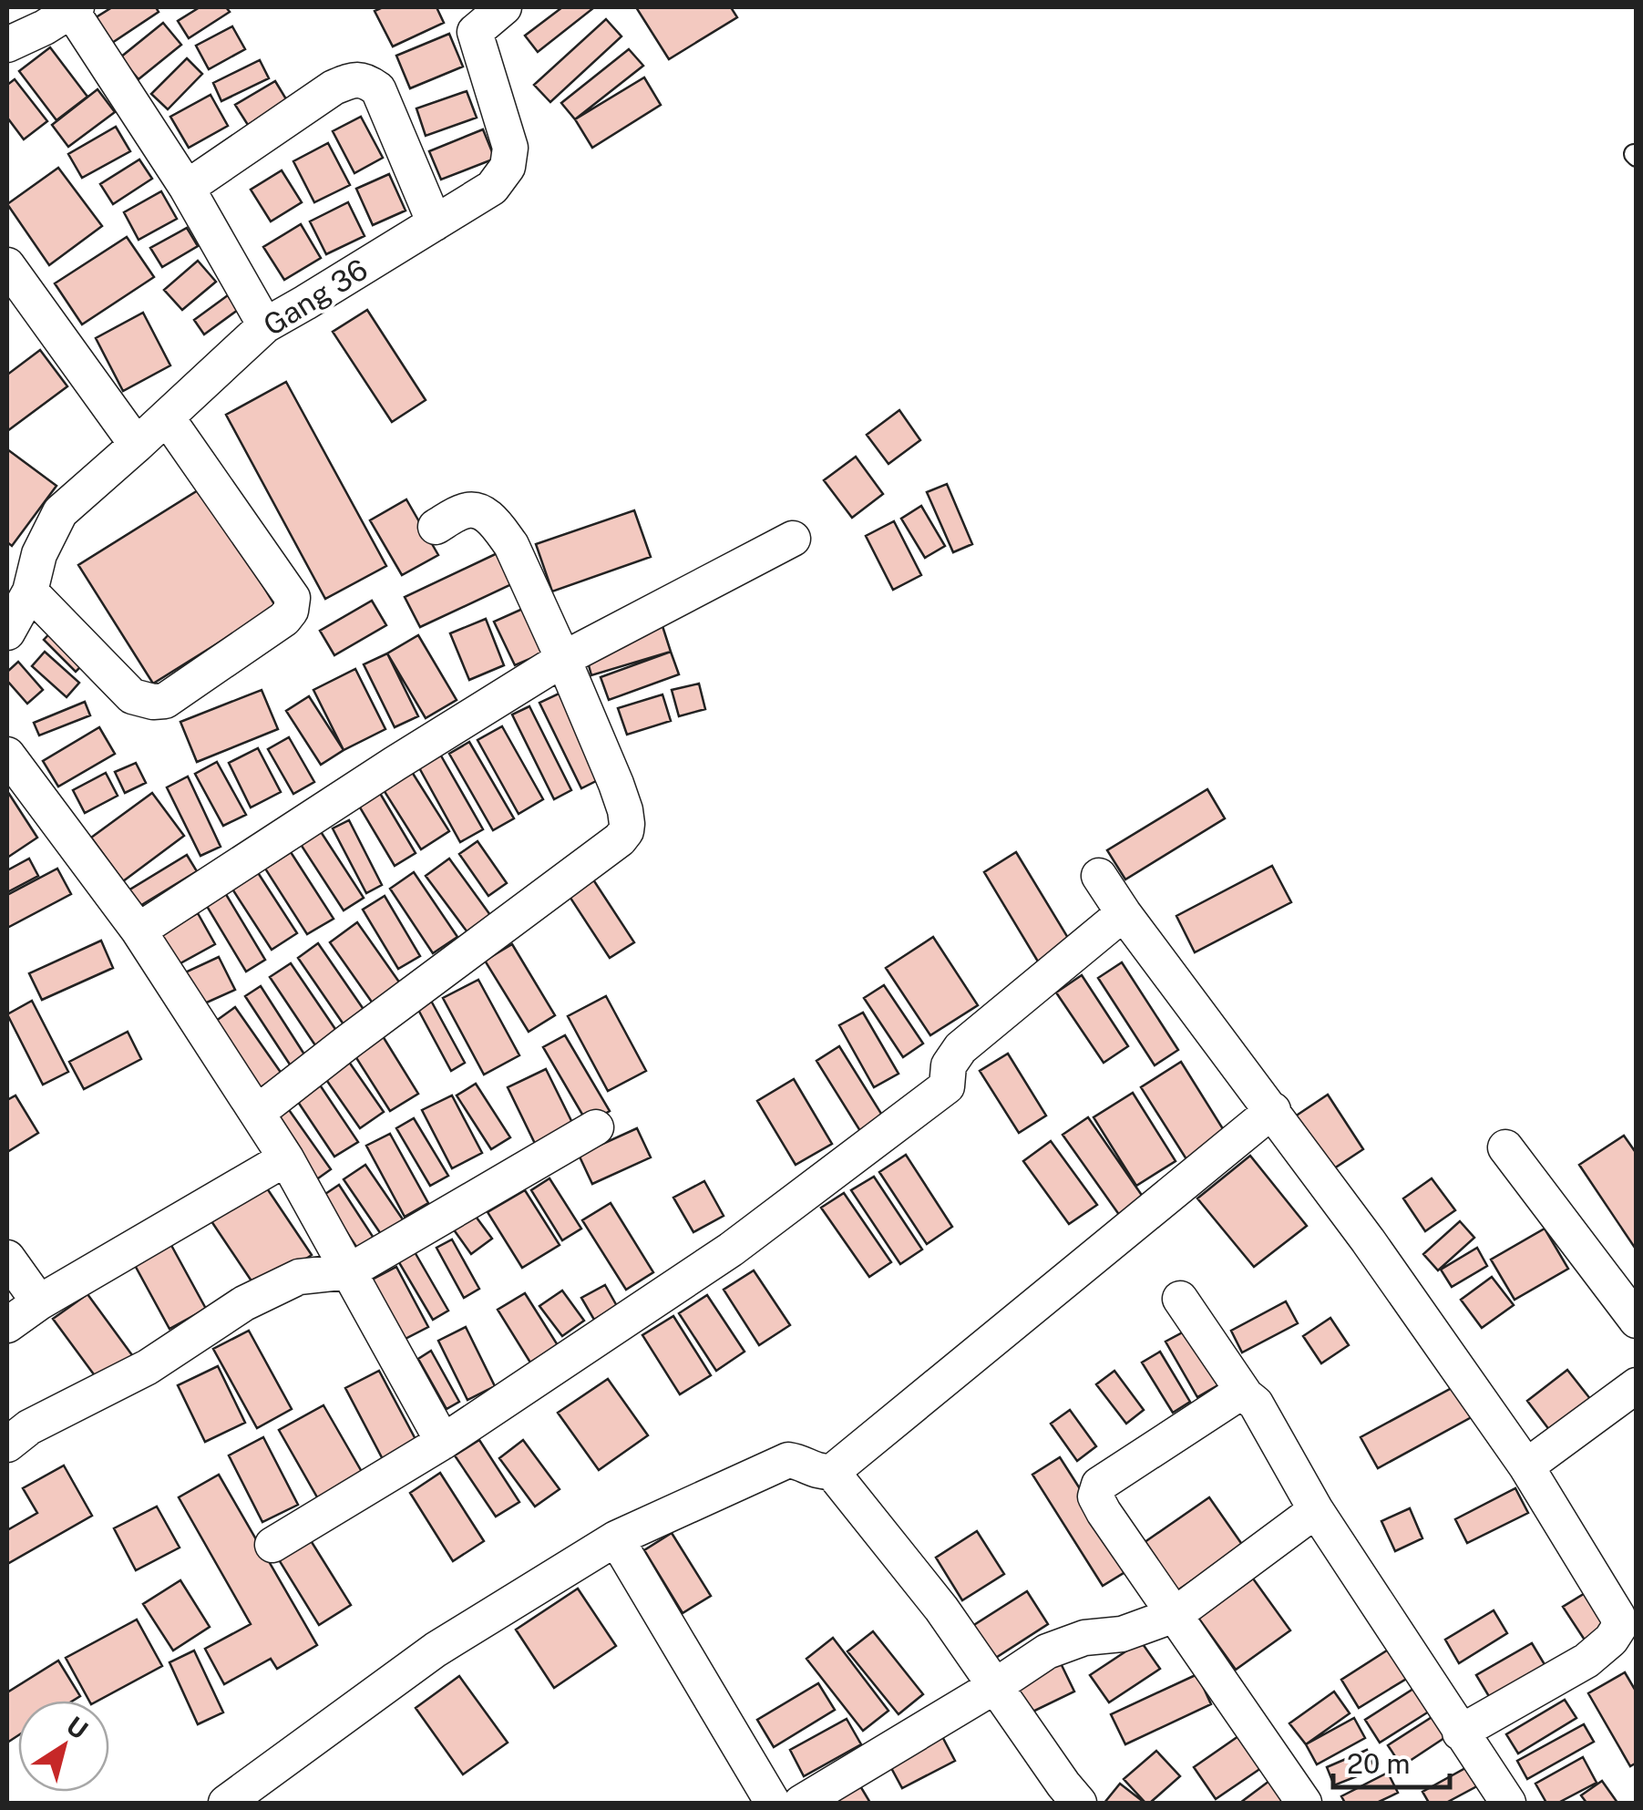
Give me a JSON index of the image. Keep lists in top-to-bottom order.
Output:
{
  "streets": {
    "street": ["Gang 36"]
  },
  "scale_bar": "20 m",
  "north": "top right"
}
